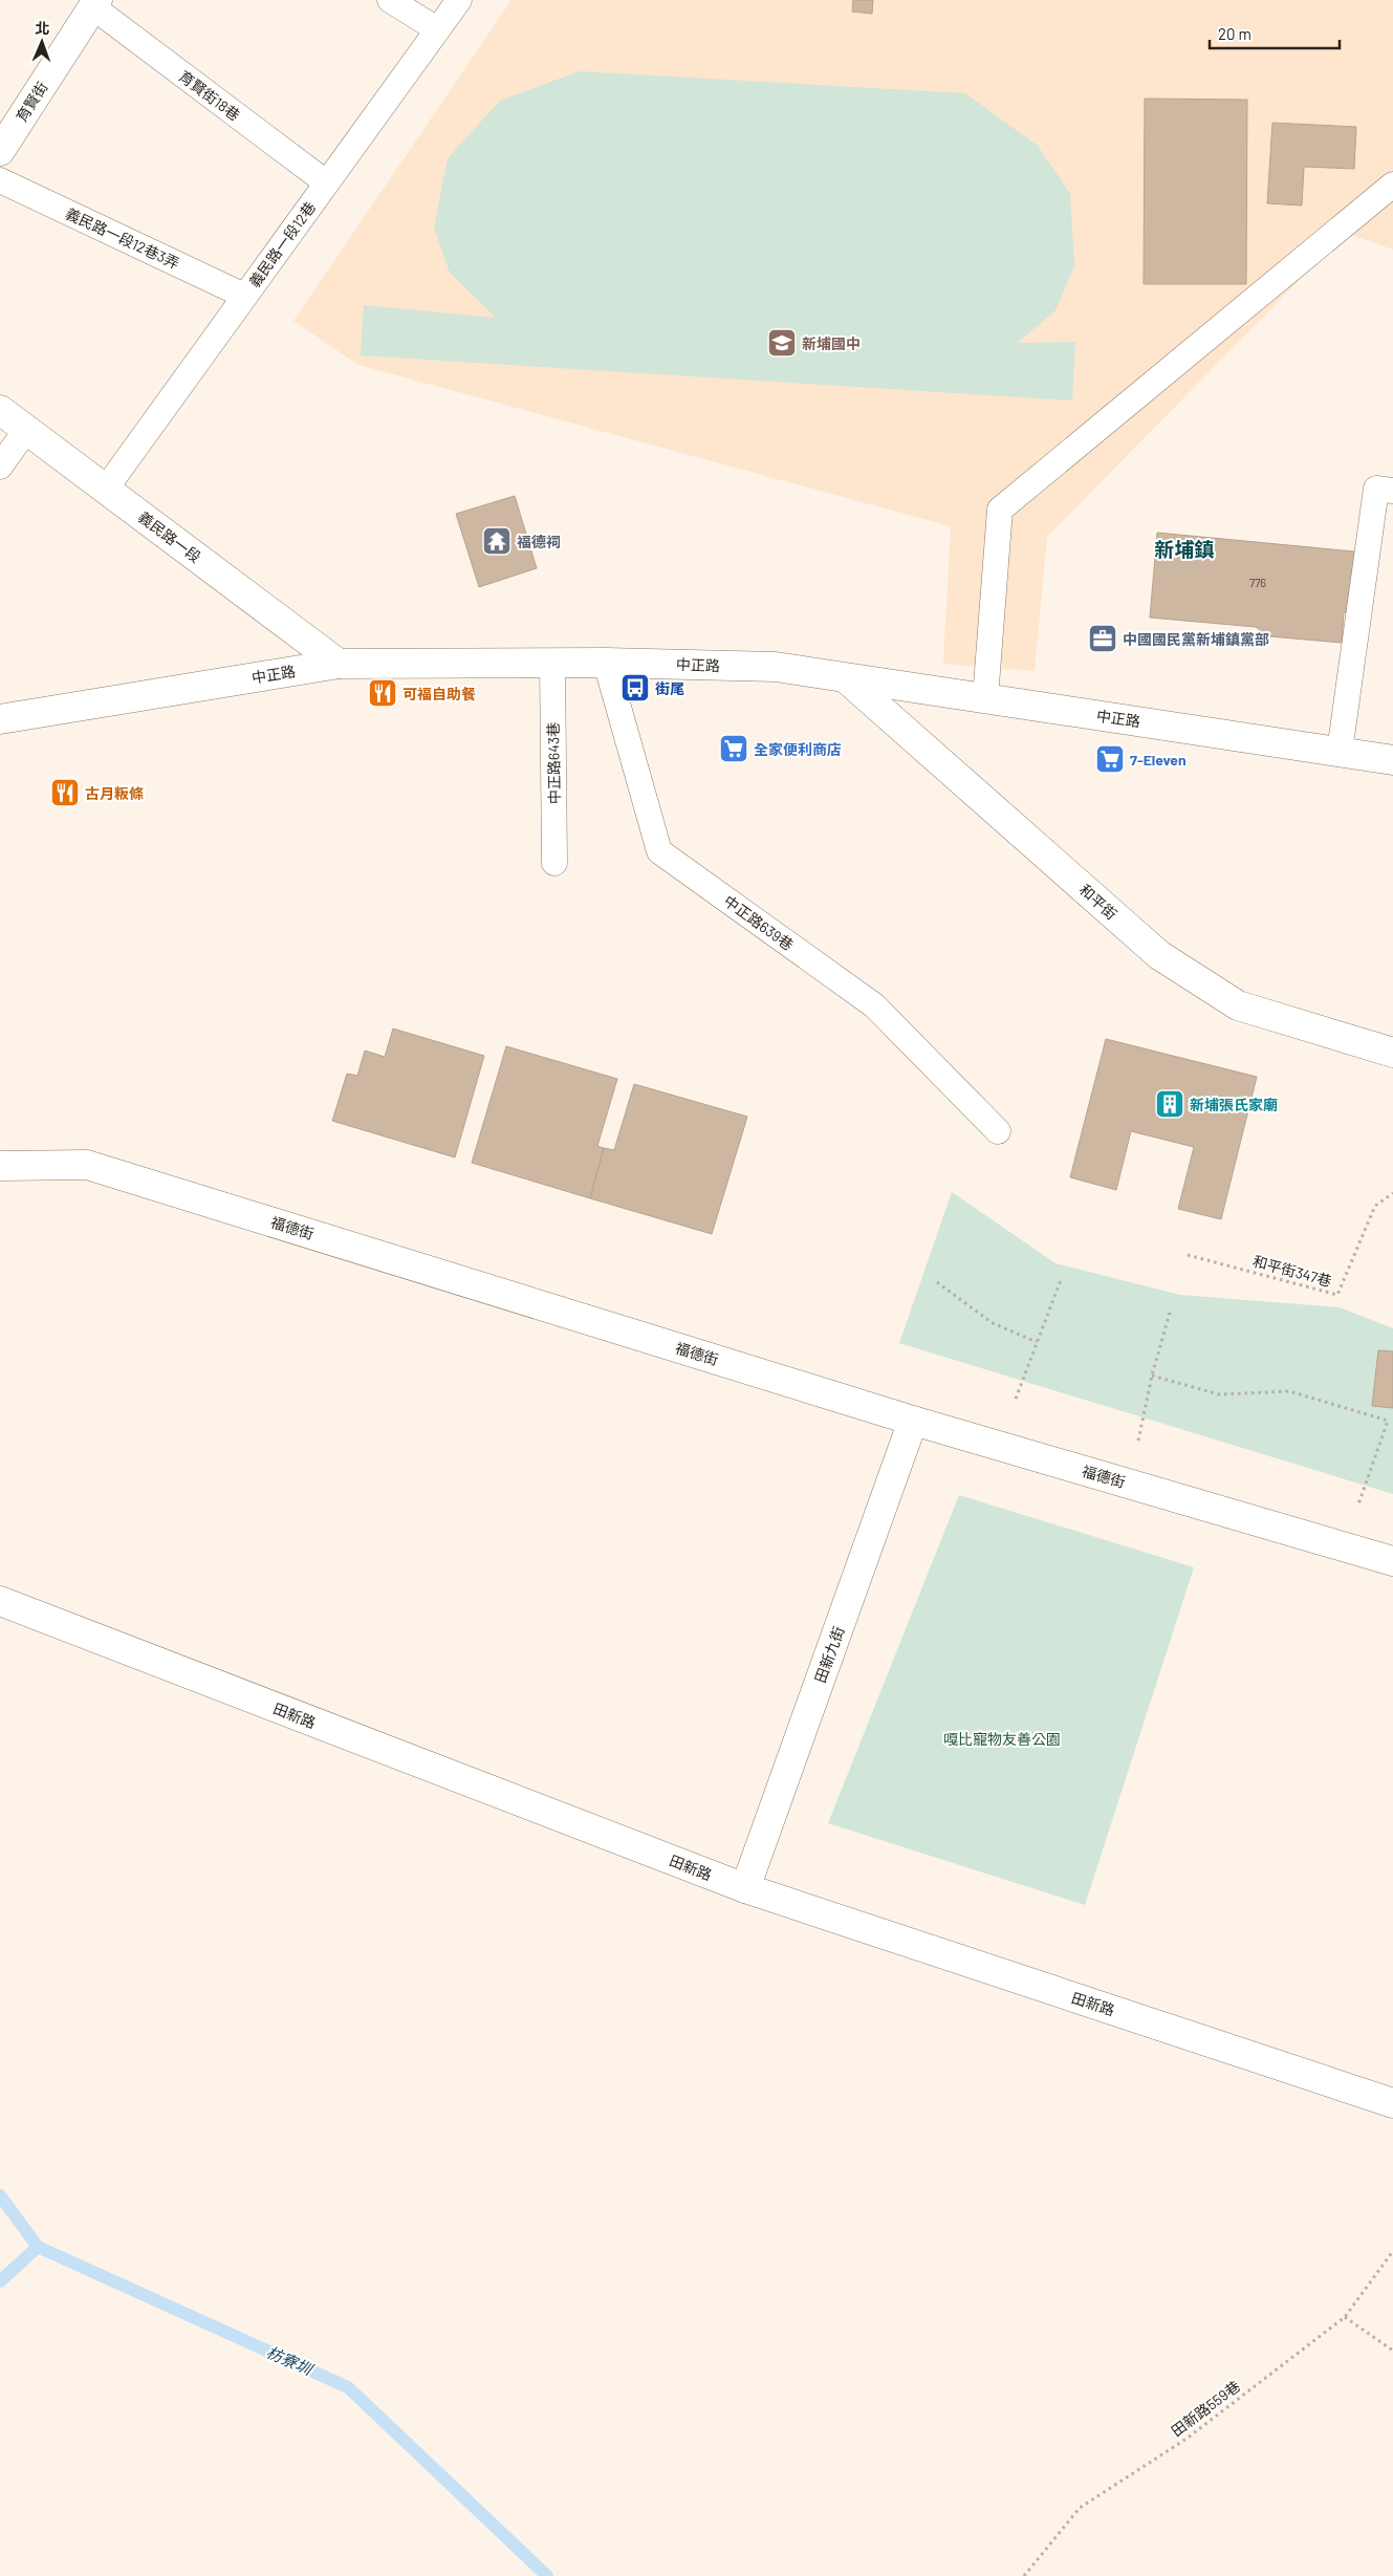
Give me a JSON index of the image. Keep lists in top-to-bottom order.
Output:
{
  "streets": {
    "street": [
      "育賢街",
      "義民路一段",
      "中正路",
      "和平街",
      "福德街",
      "田新九街",
      "田新路"
    ],
    "lane": [
      "育賢街18巷",
      "義民路一段12巷3弄",
      "義民路一段12巷",
      "中正路643巷",
      "中正路639巷"
    ],
    "path": ["和平街347巷", "田新路559巷"]
  },
  "crossings": [
    ["育賢街18巷", "育賢街"],
    ["育賢街18巷", "義民路一段12巷"],
    ["義民路一段12巷3弄", "義民路一段12巷"],
    ["義民路一段12巷", "義民路一段"],
    ["義民路一段", "中正路"],
    ["中正路", "中正路643巷"],
    ["中正路", "和平街"],
    ["中正路", "中正路639巷"],
    ["福德街", "田新九街"],
    ["田新九街", "田新路"]
  ],
  "districts": ["新埔鎮"],
  "water": ["枋寮圳"],
  "parks": ["嘎比寵物友善公園"],
  "places": {
    "school or university": ["新埔國中"],
    "temple": ["福德祠"],
    "office": ["中國國民黨新埔鎮黨部"],
    "bus stop": ["街尾"],
    "restaurant": ["可福自助餐", "古月粄條"],
    "supermarket": ["全家便利商店", "7-Eleven"],
    "building": ["新埔張氏家廟"]
  },
  "house_numbers": ["776"],
  "scale_bar": "20 m",
  "north": "top"
}
